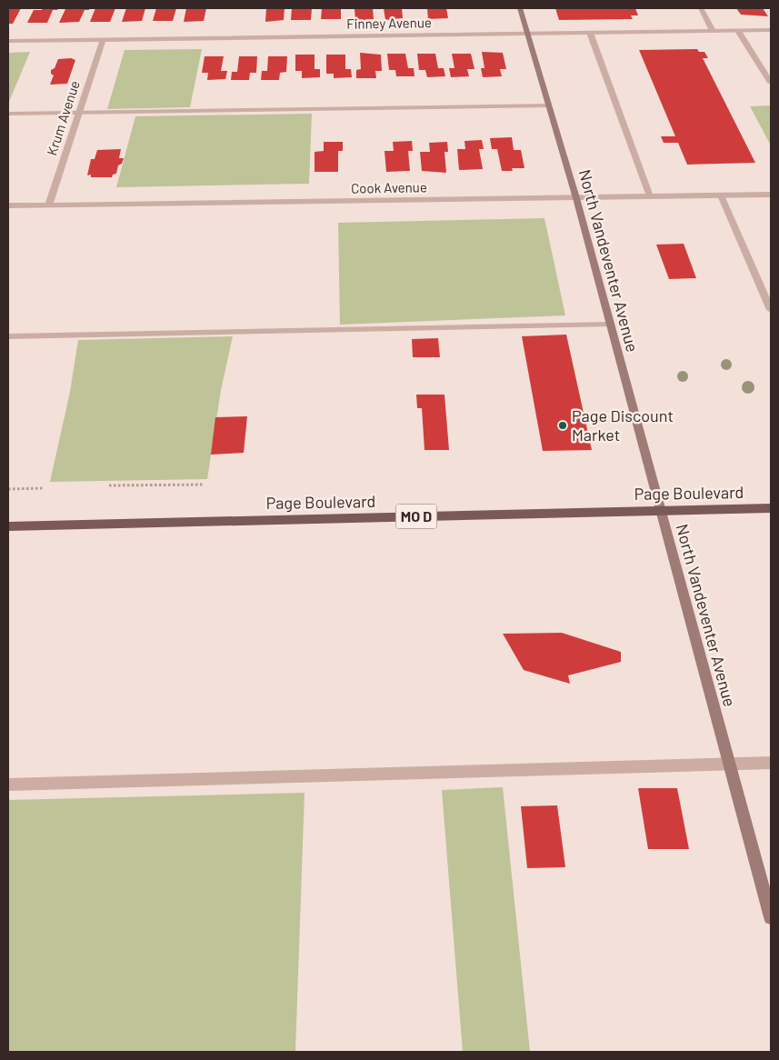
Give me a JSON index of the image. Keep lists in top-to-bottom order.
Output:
{
  "streets": {
    "main road": ["North Vandeventer Avenue", "Page Boulevard", "MO D"],
    "street": ["Finney Avenue", "Krum Avenue", "Cook Avenue"]
  },
  "crossings": [
    ["Finney Avenue", "Krum Avenue"],
    ["Finney Avenue", "North Vandeventer Avenue"],
    ["Krum Avenue", "Cook Avenue"],
    ["Cook Avenue", "North Vandeventer Avenue"],
    ["North Vandeventer Avenue", "Page Boulevard"]
  ],
  "places": ["Page Discount Market"]
}
